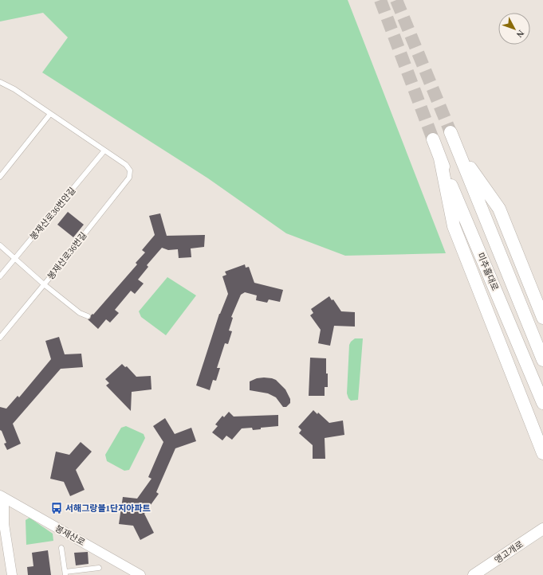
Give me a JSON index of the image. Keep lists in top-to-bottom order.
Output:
{
  "streets": {
    "main road": ["미추홀대로"],
    "street": ["봉재산로", "앵고개로"],
    "lane": ["봉재산로36번안길", "봉재산로36번길"]
  },
  "crossings": [
    ["봉재산로36번안길", "봉재산로36번길"]
  ],
  "places": {
    "bus stop": ["서해그랑블1단지아파트"]
  },
  "north": "bottom right"
}
